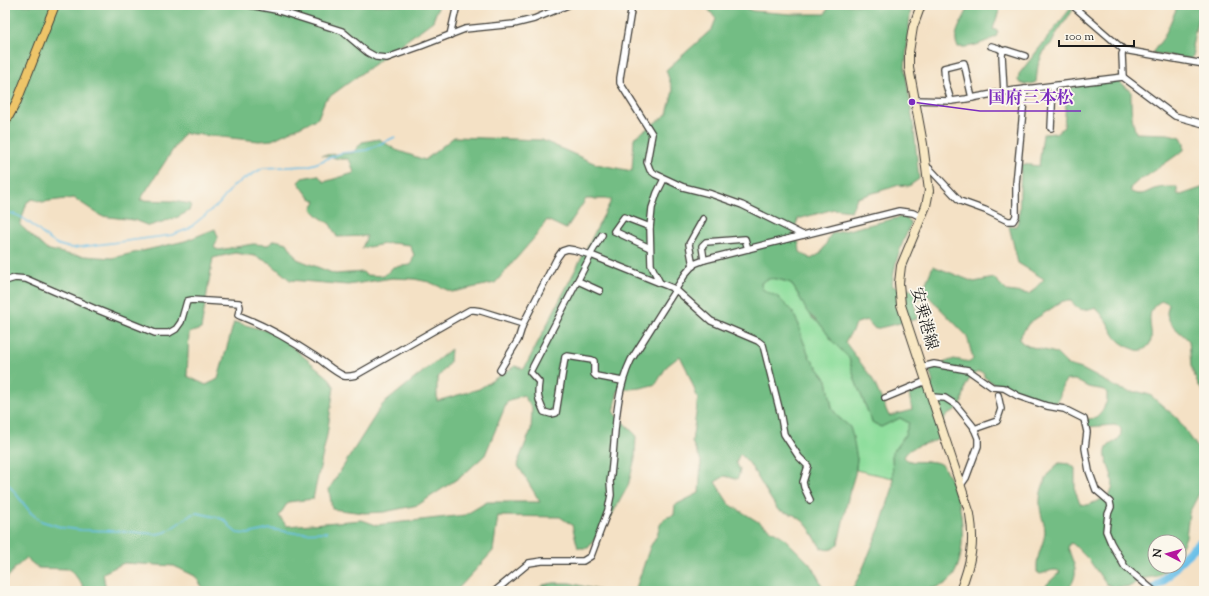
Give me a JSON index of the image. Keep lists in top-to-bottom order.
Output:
{
  "streets": {
    "main road": ["安乗港線"]
  },
  "places": ["国府三本松"],
  "scale_bar": "100 m",
  "north": "left"
}
